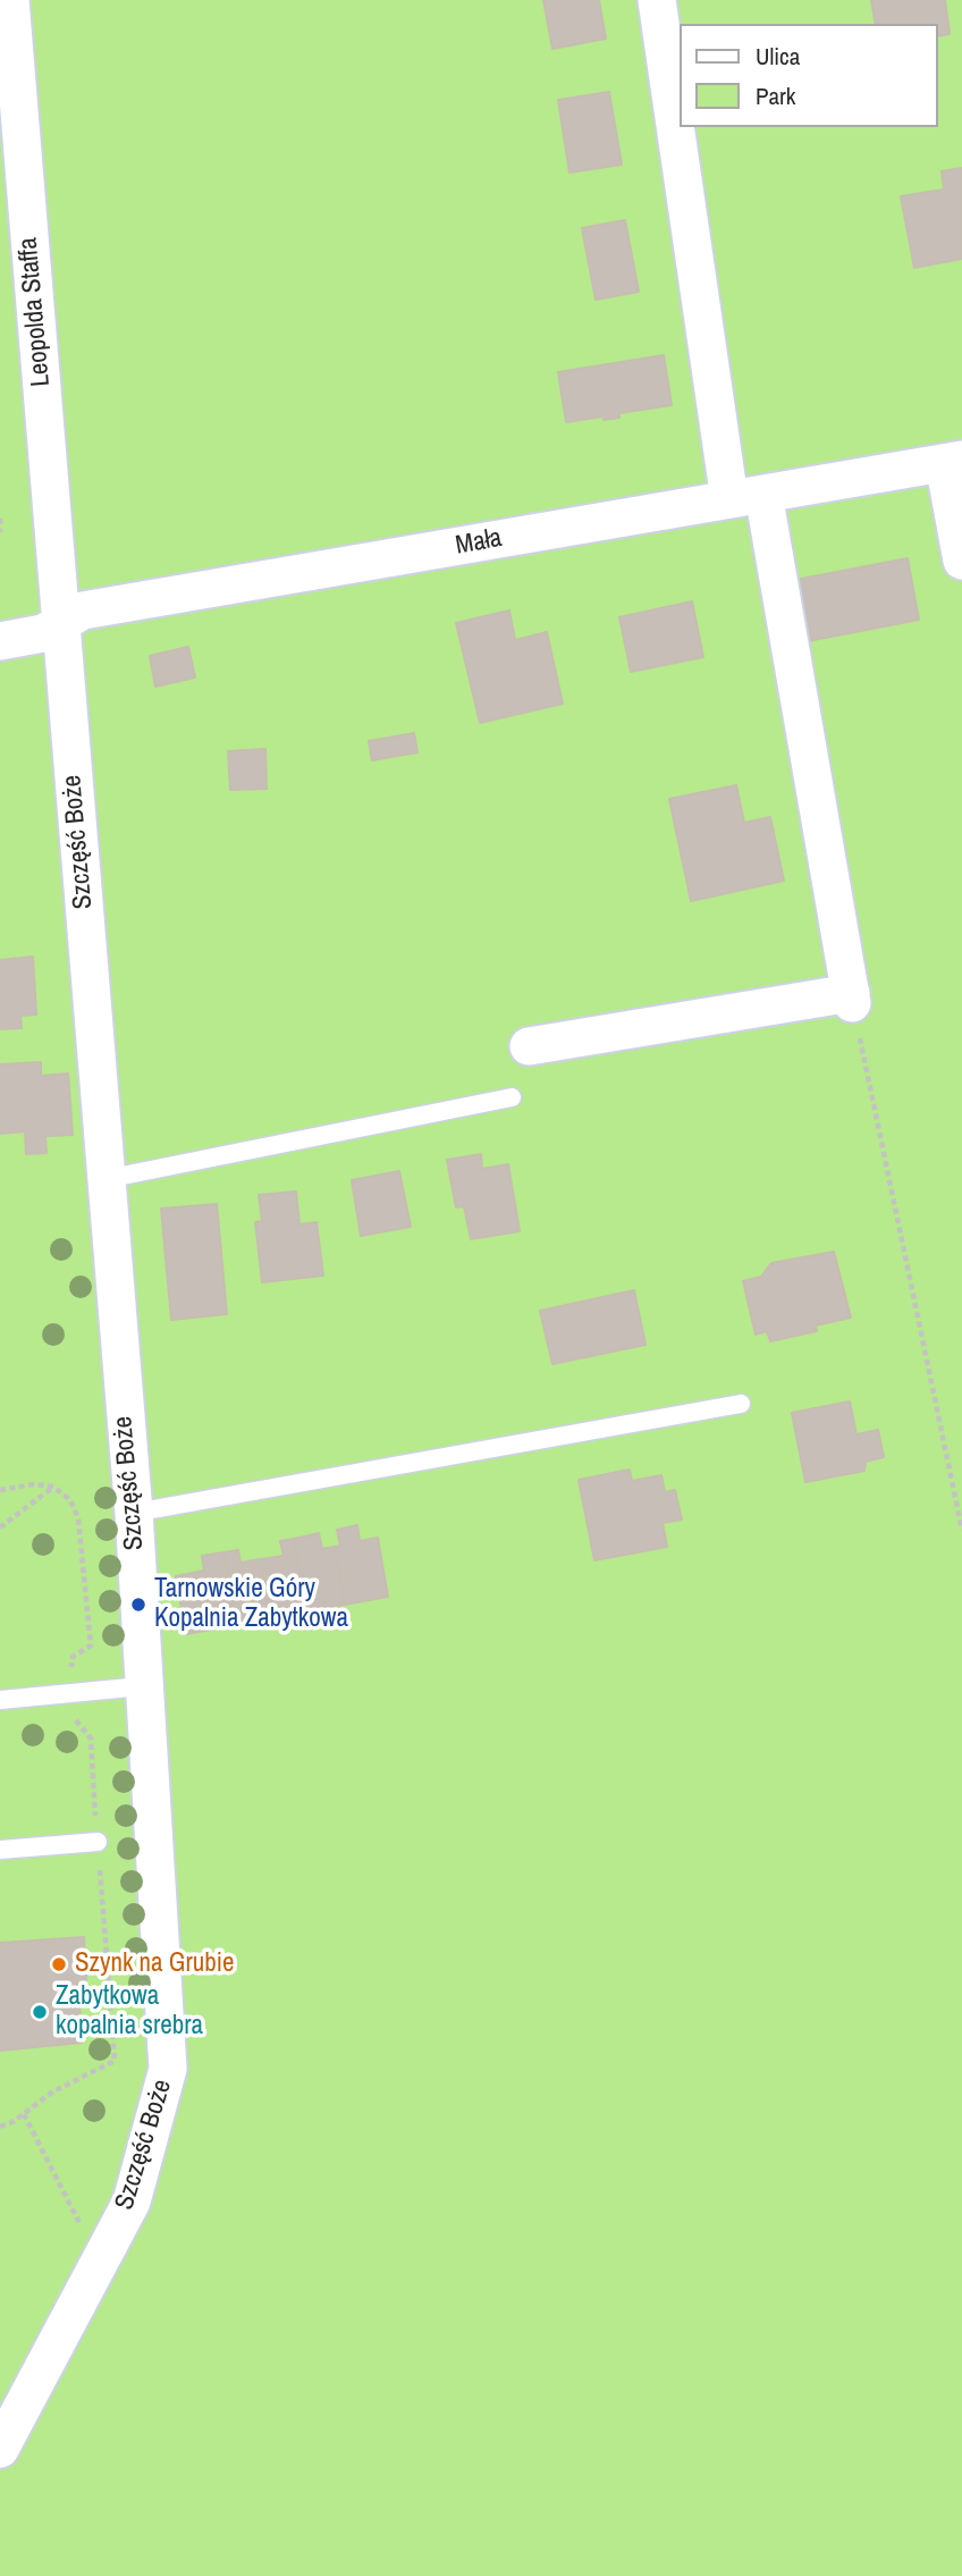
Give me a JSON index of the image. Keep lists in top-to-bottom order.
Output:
{
  "streets": {
    "street": ["Leopolda Staffa", "Mała", "Szczęść Boże"]
  },
  "crossings": [
    ["Leopolda Staffa", "Mała"],
    ["Leopolda Staffa", "Szczęść Boże"],
    ["Mała", "Szczęść Boże"]
  ],
  "places": ["Tarnowskie Góry Kopalnia Zabytkowa", "Szynk na Grubie", "Zabytkowa kopalnia srebra"],
  "legend": ["Ulica", "Park"]
}
